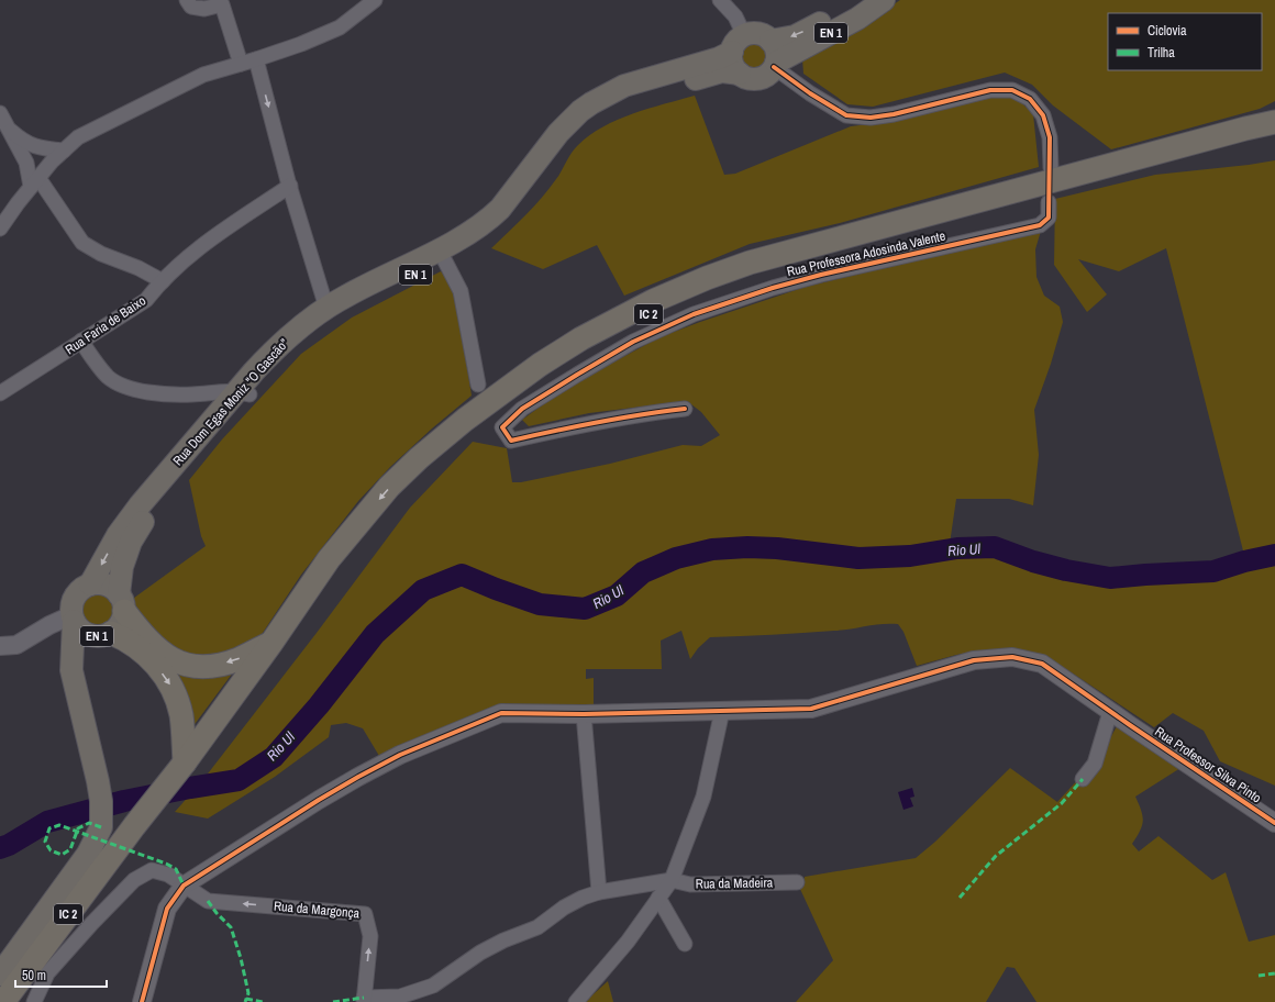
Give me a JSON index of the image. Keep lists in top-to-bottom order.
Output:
{
  "streets": {
    "highway": ["IC 2"],
    "main road": ["EN 1", "Rua Dom Egas Moniz \"O Gascão\""],
    "street": [
      "Rua Professora Adosinda Valente",
      "Rua Faria de Baixo",
      "Rua Professor Silva Pinto",
      "Rua da Madeira",
      "Rua da Margonça"
    ]
  },
  "crossings": [
    ["EN 1", "Rua Dom Egas Moniz \"O Gascão\""],
    ["Rua Professor Silva Pinto", "Rua da Margonça"]
  ],
  "water": ["Rio Ul"],
  "legend": ["Ciclovia", "Trilha"],
  "scale_bar": "50 m"
}
